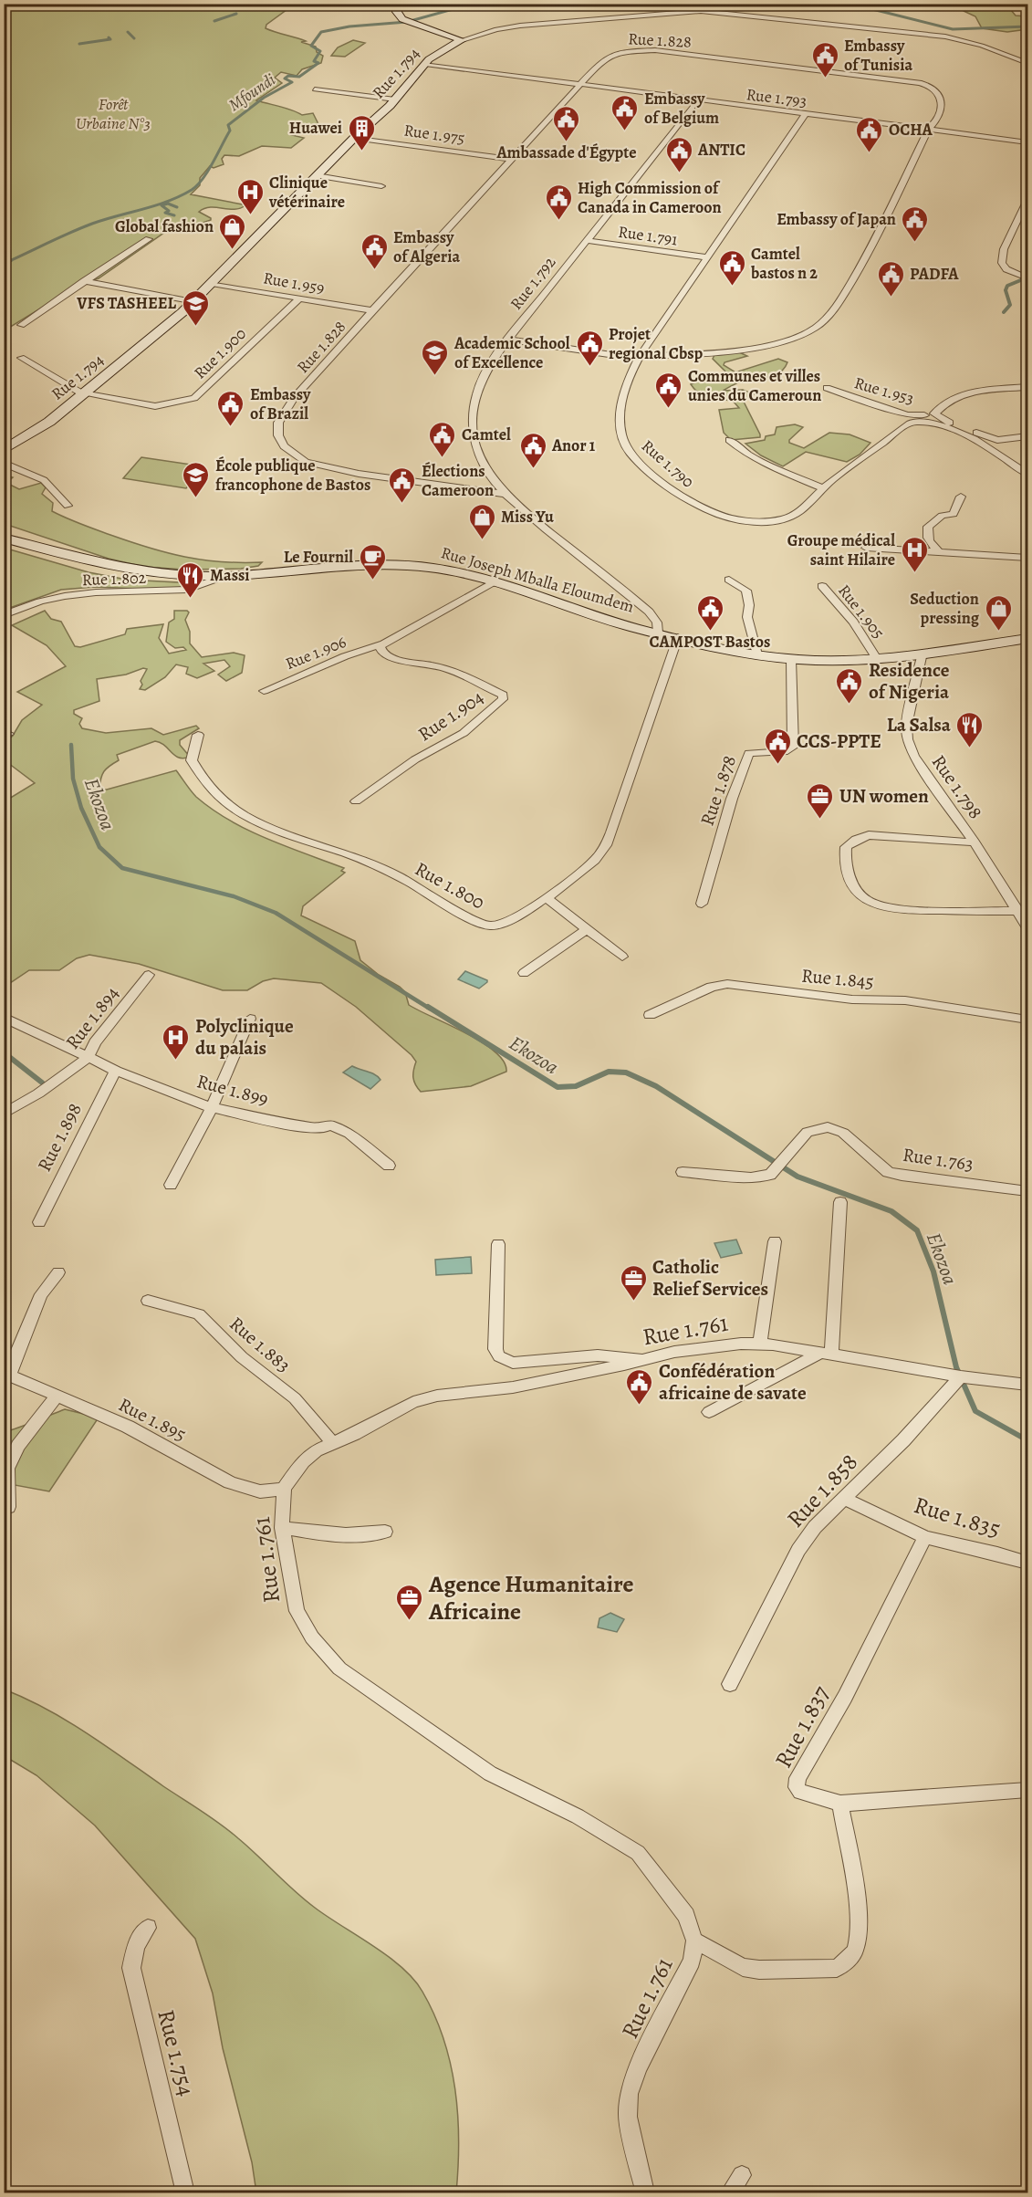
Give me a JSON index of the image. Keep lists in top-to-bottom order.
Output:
{
  "streets": {
    "street": [
      "Rue 1.828",
      "Rue 1.794",
      "Rue 1.793",
      "Rue 1.975",
      "Rue 1.791",
      "Rue 1.959",
      "Rue 1.792",
      "Rue 1.900",
      "Rue 1.953",
      "Rue 1.790",
      "Rue 1.802",
      "Rue Joseph Mballa Eloumdem",
      "Rue 1.905",
      "Rue 1.906",
      "Rue 1.904",
      "Rue 1.798",
      "Rue 1.878",
      "Rue 1.800",
      "Rue 1.845",
      "Rue 1.894",
      "Rue 1.899",
      "Rue 1.898",
      "Rue 1.763",
      "Rue 1.761",
      "Rue 1.883",
      "Rue 1.895",
      "Rue 1.858",
      "Rue 1.835",
      "Rue 1.837",
      "Rue 1.754"
    ]
  },
  "crossings": [
    ["Rue 1.828", "Rue 1.793"],
    ["Rue 1.828", "Rue 1.975"],
    ["Rue 1.828", "Rue 1.959"],
    ["Rue 1.828", "Rue 1.792"],
    ["Rue 1.828", "Rue 1.790"],
    ["Rue 1.794", "Rue 1.793"],
    ["Rue 1.794", "Rue 1.975"],
    ["Rue 1.794", "Rue 1.959"],
    ["Rue 1.794", "Rue 1.900"],
    ["Rue 1.793", "Rue 1.792"],
    ["Rue 1.793", "Rue 1.790"],
    ["Rue 1.791", "Rue 1.792"],
    ["Rue 1.791", "Rue 1.790"],
    ["Rue 1.959", "Rue 1.900"],
    ["Rue 1.792", "Rue Joseph Mballa Eloumdem"],
    ["Rue 1.802", "Rue Joseph Mballa Eloumdem"],
    ["Rue Joseph Mballa Eloumdem", "Rue 1.905"],
    ["Rue Joseph Mballa Eloumdem", "Rue 1.798"],
    ["Rue Joseph Mballa Eloumdem", "Rue 1.878"],
    ["Rue Joseph Mballa Eloumdem", "Rue 1.800"],
    ["Rue 1.906", "Rue 1.904"],
    ["Rue 1.894", "Rue 1.899"],
    ["Rue 1.899", "Rue 1.898"],
    ["Rue 1.761", "Rue 1.883"],
    ["Rue 1.761", "Rue 1.895"],
    ["Rue 1.761", "Rue 1.858"],
    ["Rue 1.858", "Rue 1.835"],
    ["Rue 1.835", "Rue 1.837"]
  ],
  "water": ["Mfoundi", "Ekozoa"],
  "parks": ["Forêt Urbaine N°3"],
  "places": {
    "public building": [
      "Embassy of Tunisia",
      "Embassy of Belgium",
      "Ambassade d'Égypte",
      "OCHA",
      "ANTIC",
      "High Commission of Canada in Cameroon",
      "Embassy of Japan",
      "Embassy of Algeria",
      "Camtel bastos n 2",
      "PADFA",
      "Projet regional Cbsp",
      "Communes et villes unies du Cameroun",
      "Embassy of Brazil",
      "Camtel",
      "Anor 1",
      "Élections Cameroon",
      "CAMPOST Bastos",
      "Residence of Nigeria",
      "CCS-PPTE",
      "Confédération africaine de savate"
    ],
    "building": ["Huawei"],
    "hospital": ["Clinique vétérinaire", "Groupe médical saint Hilaire", "Polyclinique du palais"],
    "shop": ["Global fashion", "Miss Yu", "Seduction pressing"],
    "school or university": ["VFS TASHEEL", "Academic School of Excellence", "École publique francophone de Bastos"],
    "cafe": ["Le Fournil"],
    "restaurant": ["Massi", "La Salsa"],
    "office": ["UN women", "Catholic Relief Services", "Agence Humanitaire Africaine"]
  }
}
